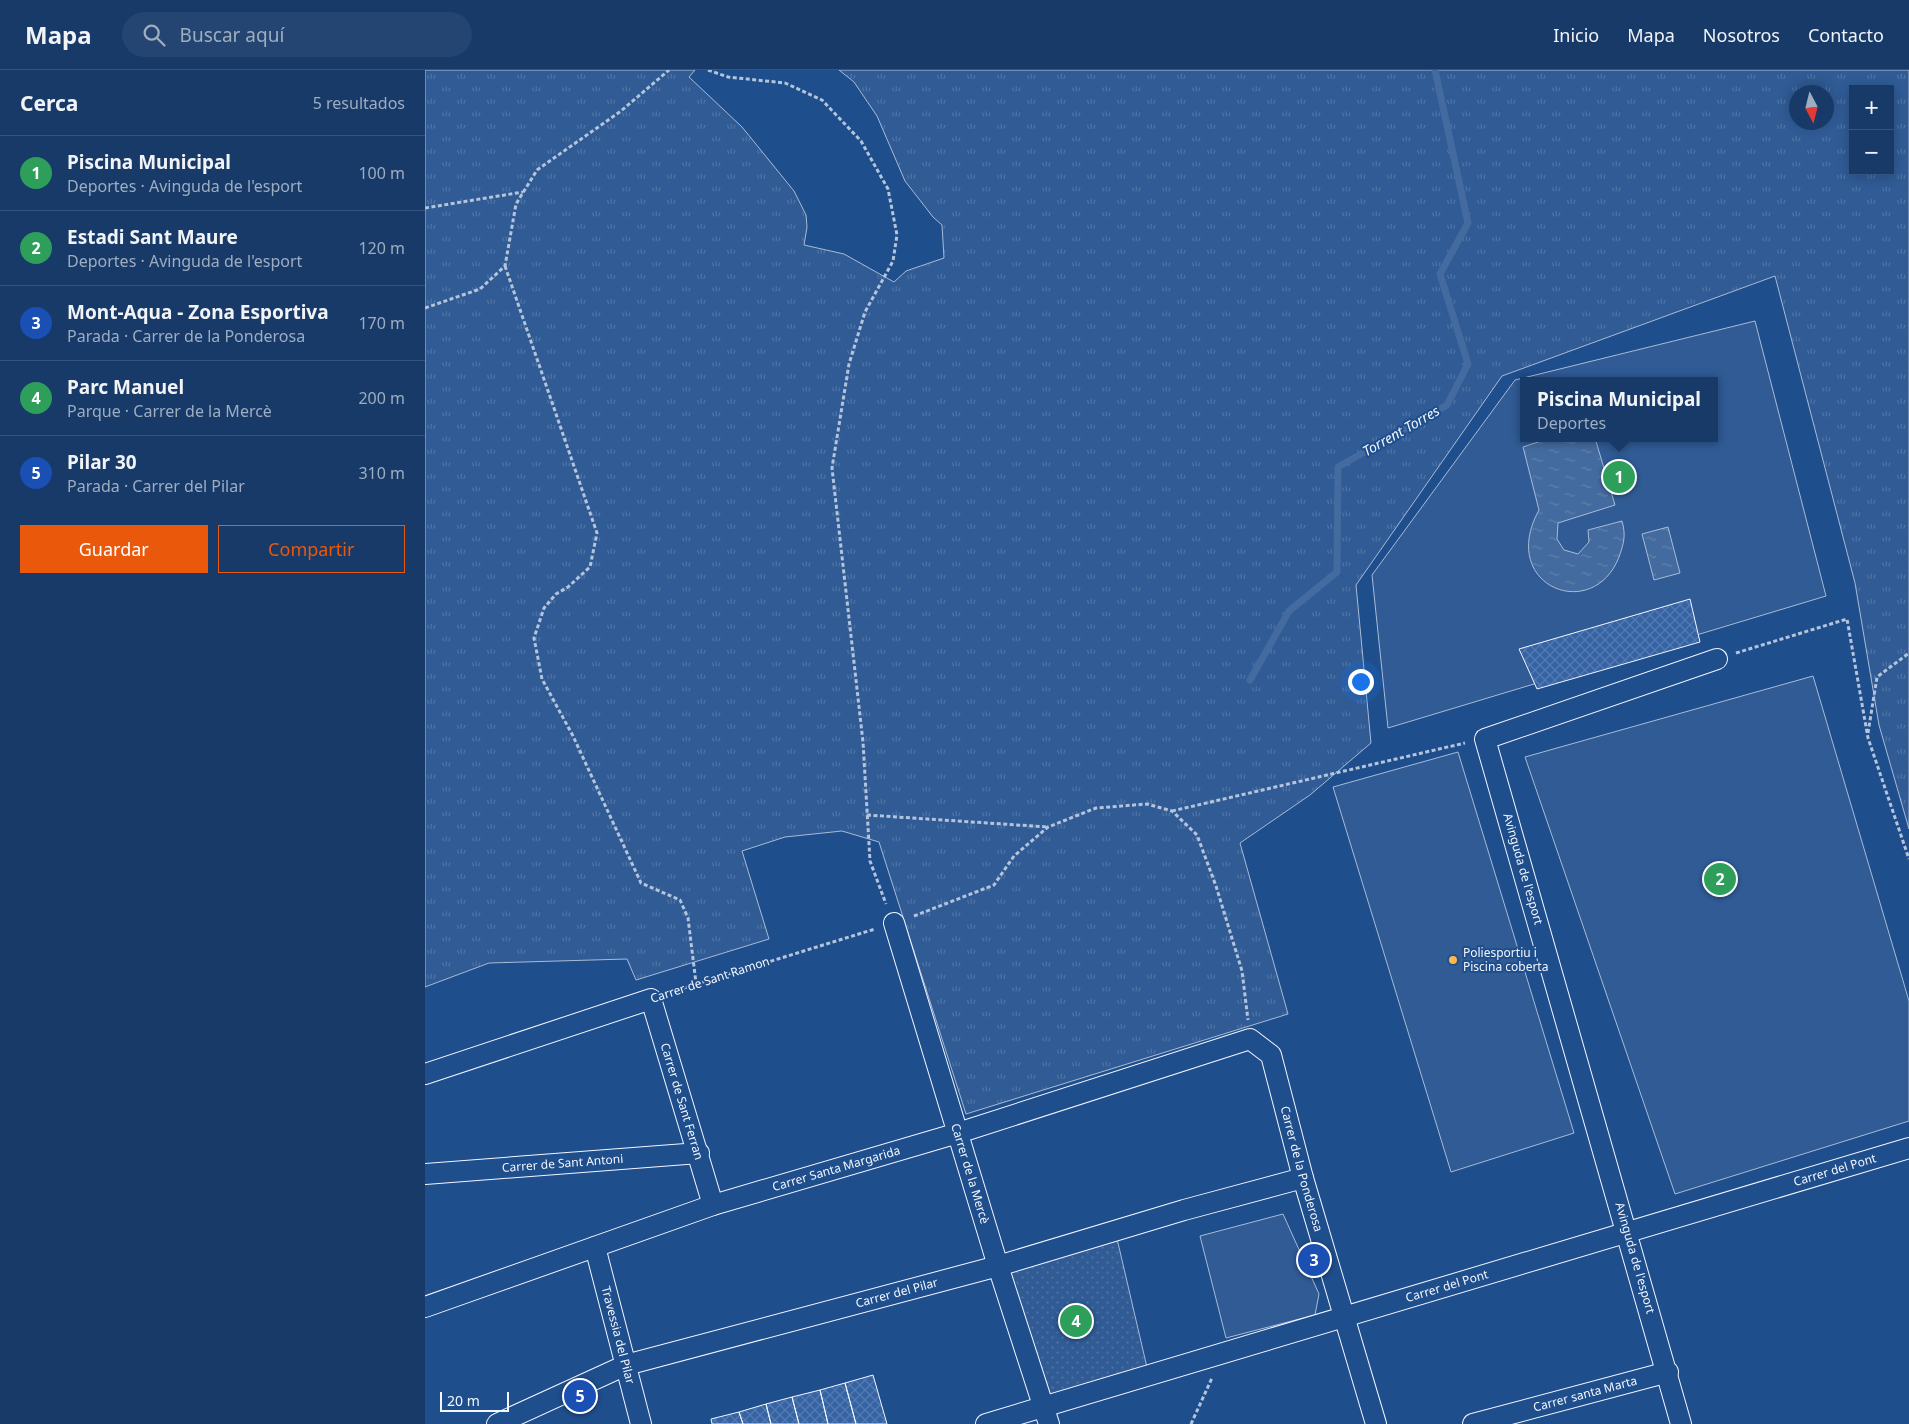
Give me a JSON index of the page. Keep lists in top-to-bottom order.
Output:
{
  "streets": {
    "street": [
      "Avinguda de l'esport",
      "Carrer de Sant Ramon",
      "Carrer de Sant Ferran",
      "Carrer de Sant Antoni",
      "Carrer Santa Margarida",
      "Carrer de la Ponderosa",
      "Carrer del Pont",
      "Carrer de la Mercè",
      "Carrer del Pilar",
      "Travessia del Pilar",
      "Carrer santa Marta"
    ]
  },
  "crossings": [
    ["Avinguda de l'esport", "Carrer del Pont"],
    ["Avinguda de l'esport", "Carrer santa Marta"],
    ["Carrer de Sant Ramon", "Carrer de Sant Ferran"],
    ["Carrer de Sant Ramon", "Carrer de la Mercè"],
    ["Carrer de Sant Ferran", "Carrer de Sant Antoni"],
    ["Carrer de Sant Ferran", "Carrer Santa Margarida"],
    ["Carrer Santa Margarida", "Carrer de la Ponderosa"],
    ["Carrer Santa Margarida", "Carrer de la Mercè"],
    ["Carrer Santa Margarida", "Travessia del Pilar"],
    ["Carrer de la Ponderosa", "Carrer del Pont"],
    ["Carrer de la Ponderosa", "Carrer del Pilar"],
    ["Carrer del Pont", "Carrer de la Mercè"],
    ["Carrer de la Mercè", "Carrer del Pilar"],
    ["Carrer del Pilar", "Travessia del Pilar"]
  ],
  "water": ["Torrent Torres"],
  "places": ["Poliesportiu i Piscina coberta"],
  "scale_bar": "20 m",
  "north": "bottom",
  "page": {
    "header": "Mapa",
    "search": "Buscar aquí",
    "nav": [
      "Inicio",
      "Mapa",
      "Nosotros",
      "Contacto"
    ],
    "heading": ["Cerca", "5 resultados"],
    "map_buttons": ["+", "−"],
    "list": [
      {
        "mark": "1",
        "name": "Piscina Municipal",
        "note": "Deportes · Avinguda de l'esport",
        "value": "100 m"
      },
      {
        "mark": "2",
        "name": "Estadi Sant Maure",
        "note": "Deportes · Avinguda de l'esport",
        "value": "120 m"
      },
      {
        "mark": "3",
        "name": "Mont-Aqua - Zona Esportiva",
        "note": "Parada · Carrer de la Ponderosa",
        "value": "170 m"
      },
      {
        "mark": "4",
        "name": "Parc Manuel",
        "note": "Parque · Carrer de la Mercè",
        "value": "200 m"
      },
      {
        "mark": "5",
        "name": "Pilar 30",
        "note": "Parada · Carrer del Pilar",
        "value": "310 m"
      }
    ],
    "popup": ["Piscina Municipal", "Deportes"],
    "pins": [
      "1",
      "2",
      "3",
      "4",
      "5"
    ],
    "buttons": ["Guardar", "Compartir"],
    "scale": "20 m"
  }
}
